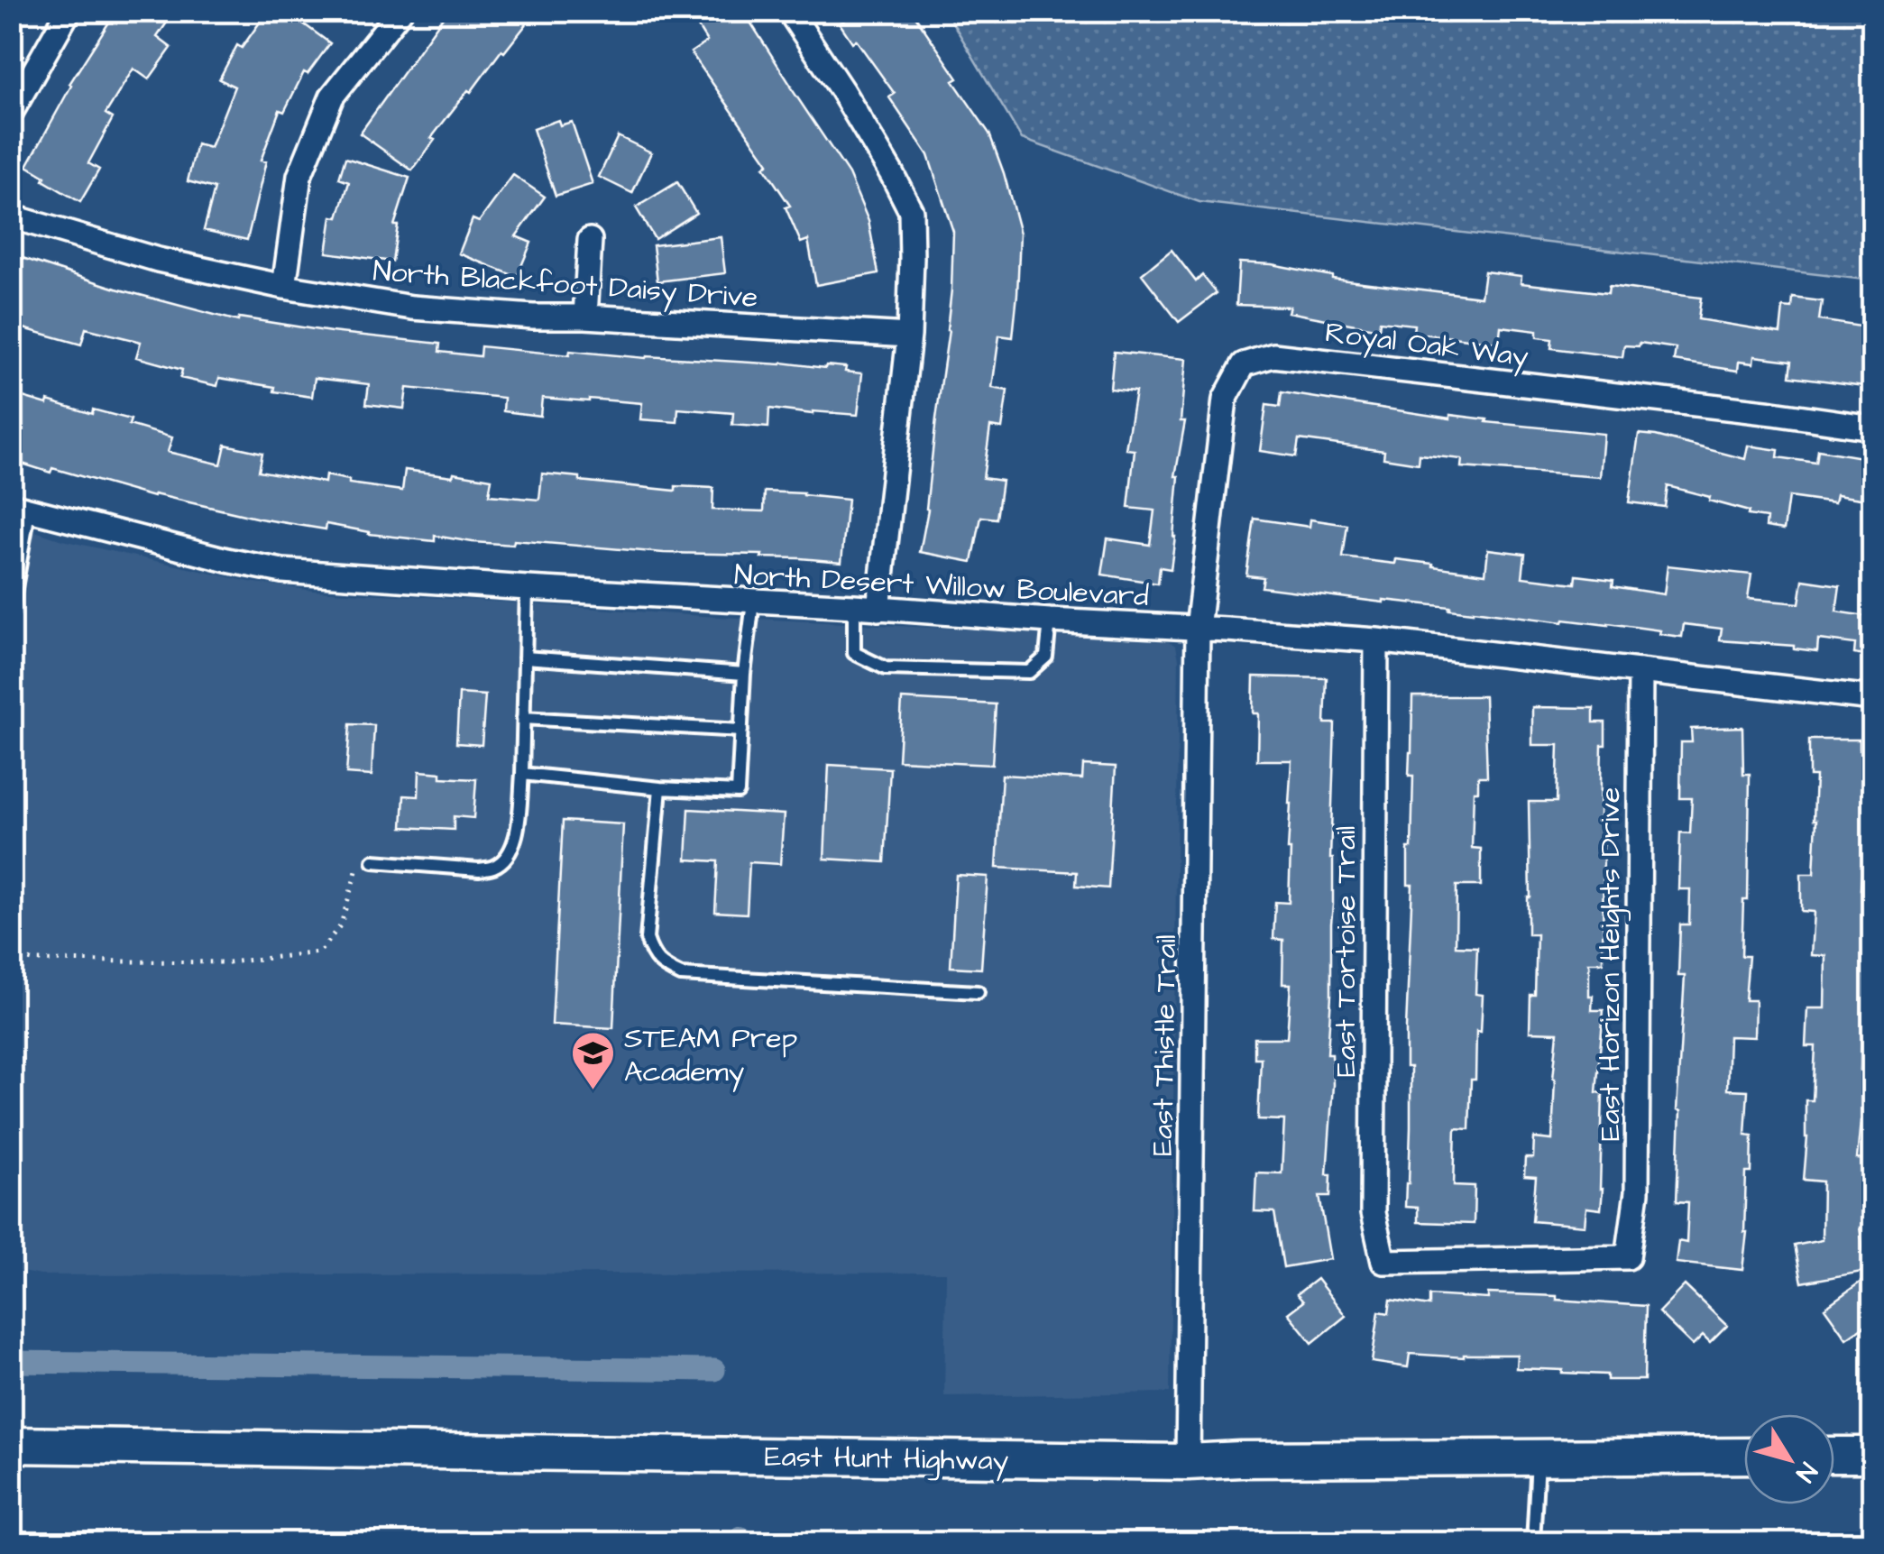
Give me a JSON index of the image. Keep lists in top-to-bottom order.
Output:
{
  "streets": {
    "main road": ["East Hunt Highway"],
    "street": [
      "North Blackfoot Daisy Drive",
      "Royal Oak Way",
      "North Desert Willow Boulevard",
      "East Tortoise Trail",
      "East Horizon Heights Drive",
      "East Thistle Trail"
    ]
  },
  "crossings": [
    ["Royal Oak Way", "North Desert Willow Boulevard"],
    ["Royal Oak Way", "East Thistle Trail"],
    ["North Desert Willow Boulevard", "East Tortoise Trail"],
    ["North Desert Willow Boulevard", "East Horizon Heights Drive"],
    ["North Desert Willow Boulevard", "East Thistle Trail"],
    ["East Tortoise Trail", "East Horizon Heights Drive"],
    ["East Thistle Trail", "East Hunt Highway"]
  ],
  "places": {
    "school or university": ["STEAM Prep Academy"]
  },
  "north": "bottom right"
}
